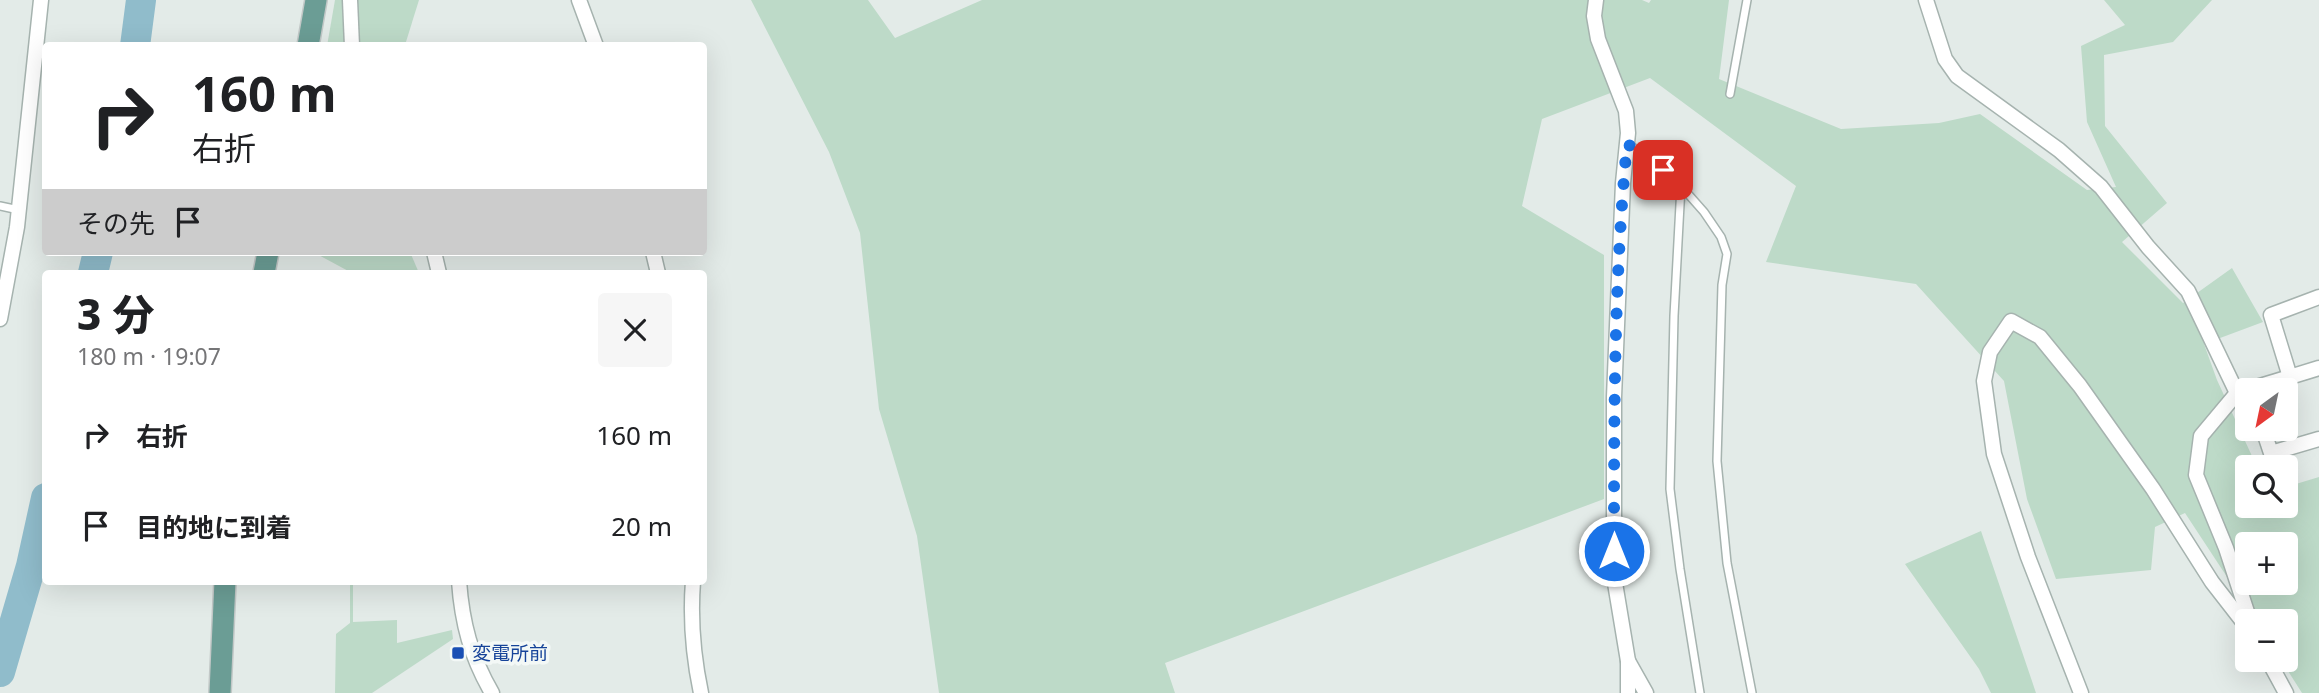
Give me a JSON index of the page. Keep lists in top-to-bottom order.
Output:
{
  "places": {
    "transit": ["変電所前"]
  },
  "north": "bottom left",
  "page": {
    "turn": ["160 m", "右折"],
    "then": "その先",
    "heading": ["3 分", "180 m · 19:07"],
    "map_buttons": ["+", "−"],
    "list": [
      {
        "name": "右折",
        "value": "160 m"
      },
      {
        "name": "目的地に到着",
        "value": "20 m"
      }
    ]
  }
}
